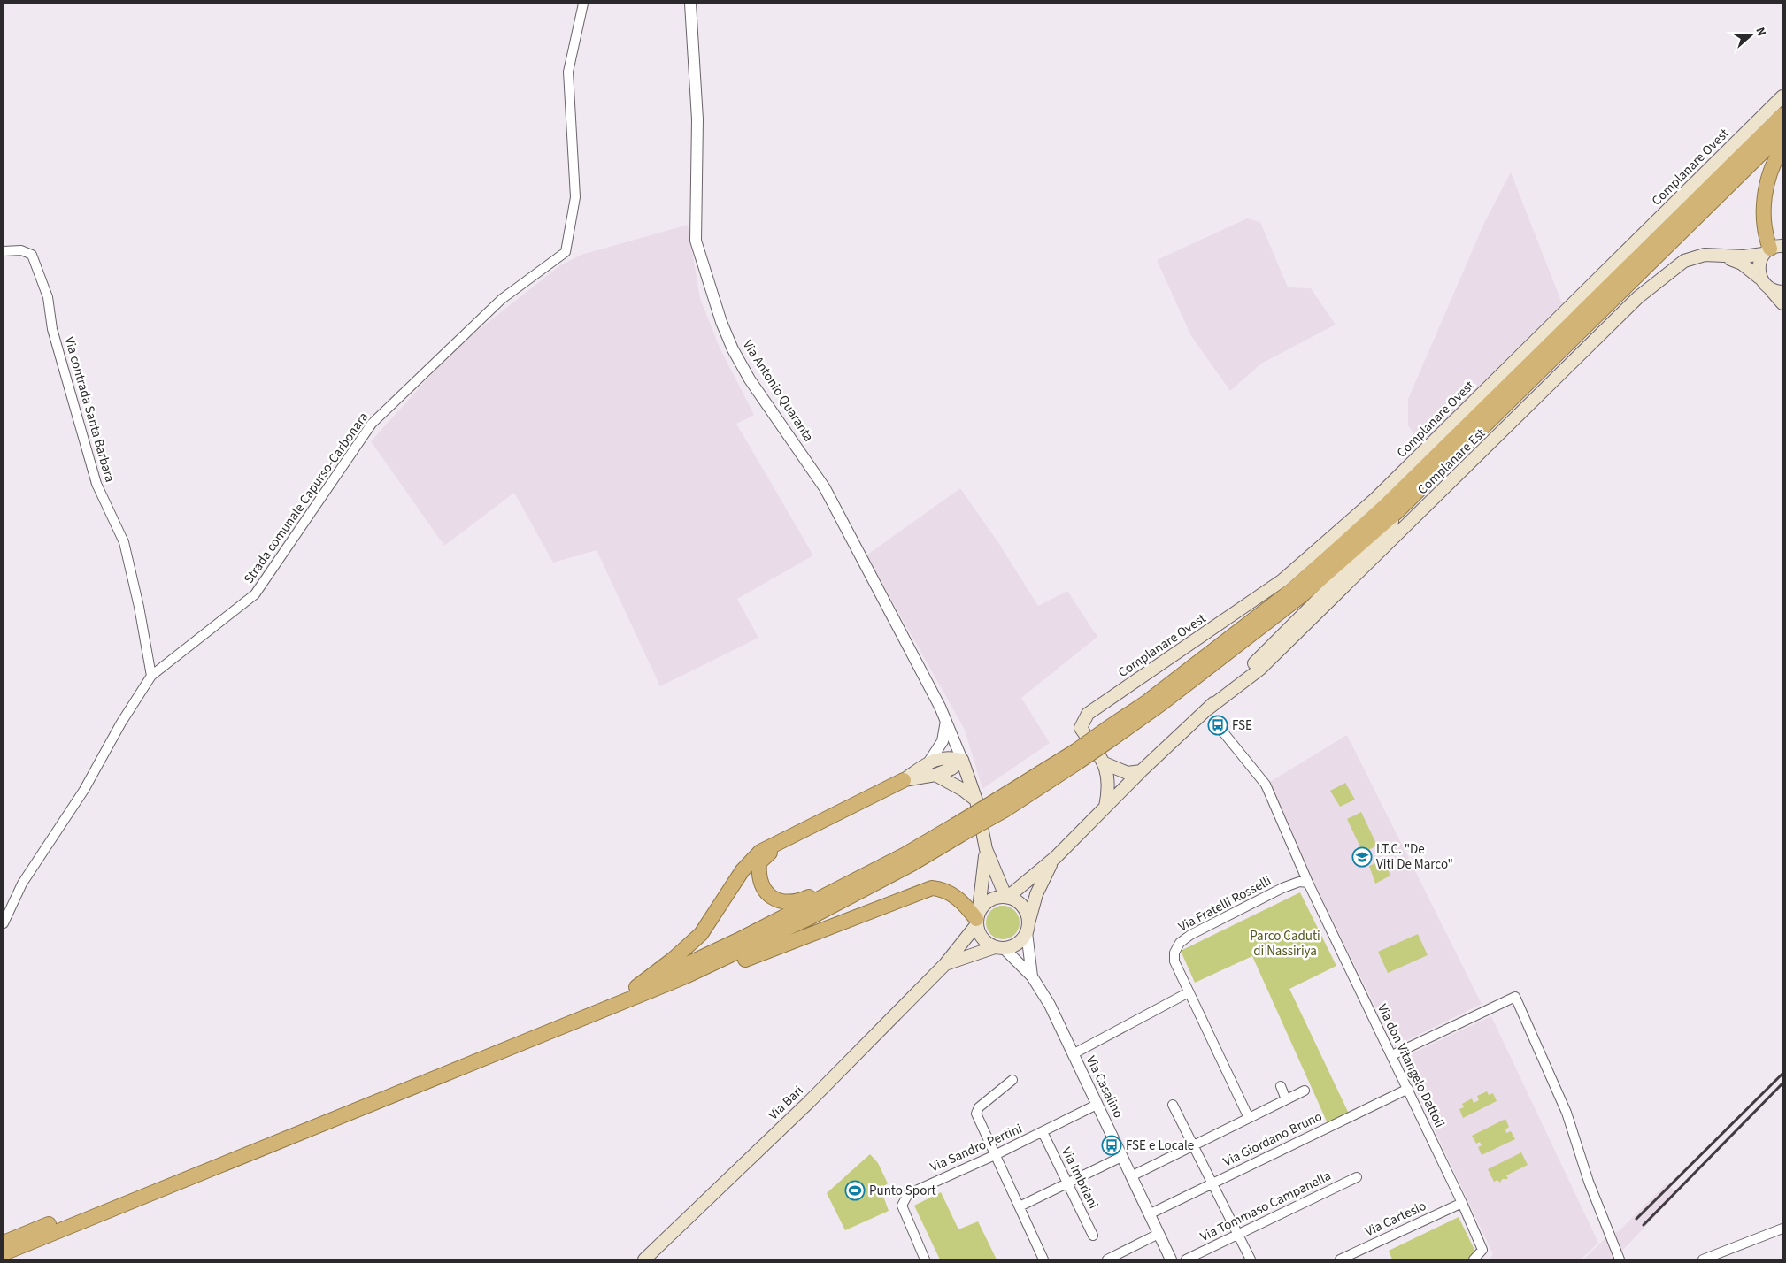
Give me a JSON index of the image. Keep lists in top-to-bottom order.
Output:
{
  "streets": {
    "main road": ["Complanare Ovest", "Complanare Est", "Via Bari"],
    "street": [
      "Via Antonio Quaranta",
      "Via contrada Santa Barbara",
      "Strada comunale Capurso-Carbonara",
      "Via Fratelli Rosselli",
      "Via don Vitangelo Dattoli",
      "Via Casalino",
      "Via Giordano Bruno",
      "Via Sandro Pertini",
      "Via Imbriani",
      "Via Tommaso Campanella",
      "Via Cartesio"
    ]
  },
  "crossings": [
    ["Via contrada Santa Barbara", "Strada comunale Capurso-Carbonara"],
    ["Via Fratelli Rosselli", "Via don Vitangelo Dattoli"],
    ["Via don Vitangelo Dattoli", "Via Giordano Bruno"],
    ["Via don Vitangelo Dattoli", "Via Cartesio"],
    ["Via Casalino", "Via Bari"],
    ["Via Casalino", "Via Giordano Bruno"],
    ["Via Casalino", "Via Sandro Pertini"],
    ["Via Sandro Pertini", "Via Imbriani"]
  ],
  "parks": ["Parco Caduti di Nassiriya"],
  "places": {
    "bus stop": ["FSE", "FSE e Locale"],
    "school or university": ["I.T.C. \"De Viti De Marco\""],
    "sports": ["Punto Sport"]
  },
  "north": "right"
}
